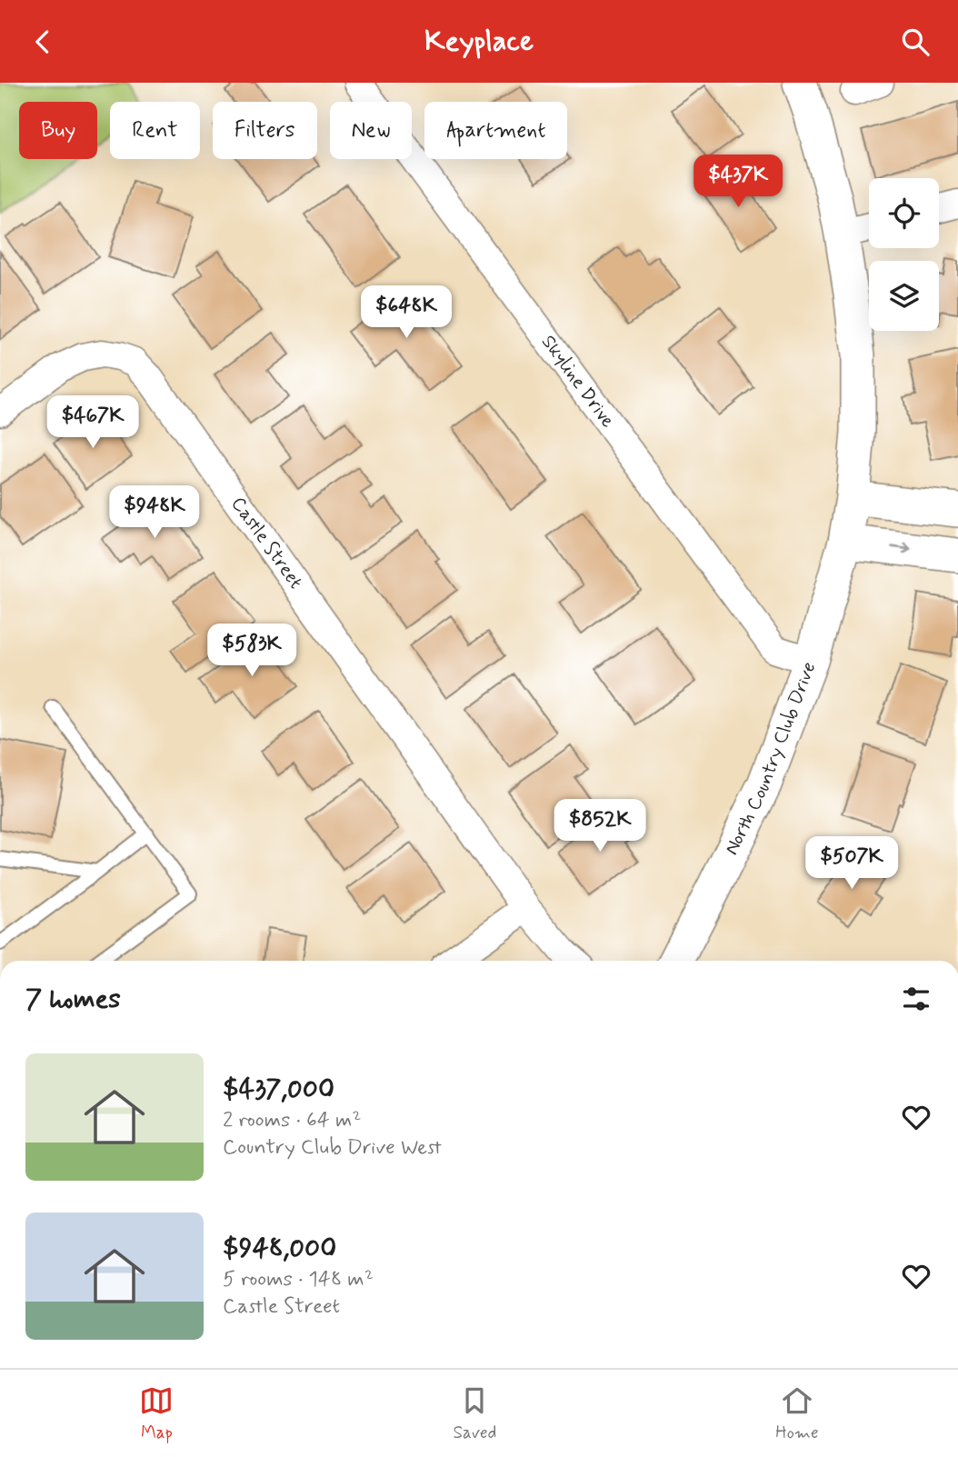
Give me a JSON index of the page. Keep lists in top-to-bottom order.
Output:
{
  "streets": {
    "street": ["Skyline Drive", "Castle Street", "North Country Club Drive"]
  },
  "crossings": [
    ["Skyline Drive", "North Country Club Drive"]
  ],
  "page": {
    "header": "Keyplace",
    "chip": [
      "Buy",
      "Rent",
      "Filters",
      "New",
      "Apartment"
    ],
    "price": [
      "$437K",
      "$648K",
      "$467K",
      "$948K",
      "$583K",
      "$852K",
      "$507K"
    ],
    "heading": "7 homes",
    "list": [
      {
        "name": "$437,000",
        "note": "2 rooms · 64 m² · Country Club Drive West"
      },
      {
        "name": "$948,000",
        "note": "5 rooms · 148 m² · Castle Street"
      }
    ],
    "tabs": ["Map", "Saved", "Home"]
  }
}
